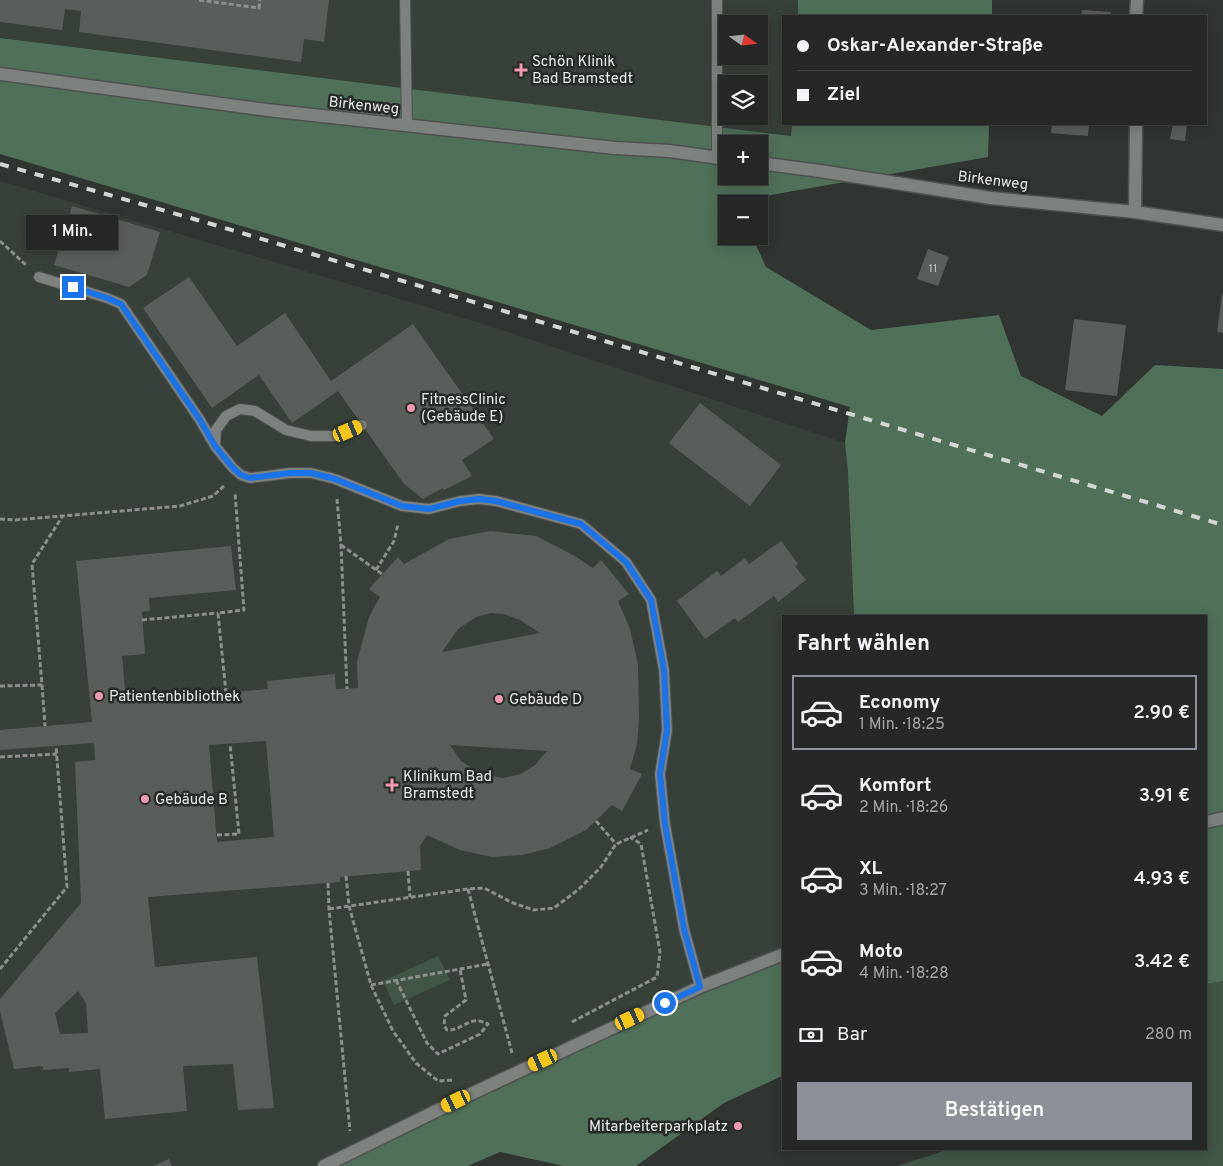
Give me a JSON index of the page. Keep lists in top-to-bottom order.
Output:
{
  "streets": {
    "street": ["Birkenweg"]
  },
  "places": {
    "health": ["Schön Klinik Bad Bramstedt", "Klinikum Bad Bramstedt"],
    "other": [
      "FitnessClinic (Gebäude E)",
      "Patientenbibliothek",
      "Gebäude D",
      "Gebäude B",
      "Mitarbeiterparkplatz"
    ]
  },
  "house_numbers": ["11"],
  "north": "right",
  "page": {
    "map_buttons": ["+", "−"],
    "banner": ["Oskar-Alexander-Straße", "Ziel"],
    "bubble": "1 Min.",
    "heading": "Fahrt wählen",
    "list": [
      {
        "name": "Economy",
        "note": "1 Min. · 18:25",
        "value": "2.90 €"
      },
      {
        "name": "Komfort",
        "note": "2 Min. · 18:26",
        "value": "3.91 €"
      },
      {
        "name": "XL",
        "note": "3 Min. · 18:27",
        "value": "4.93 €"
      },
      {
        "name": "Moto",
        "note": "4 Min. · 18:28",
        "value": "3.42 €"
      }
    ],
    "pay": ["Bar", "280 m"],
    "buttons": "Bestätigen"
  }
}
